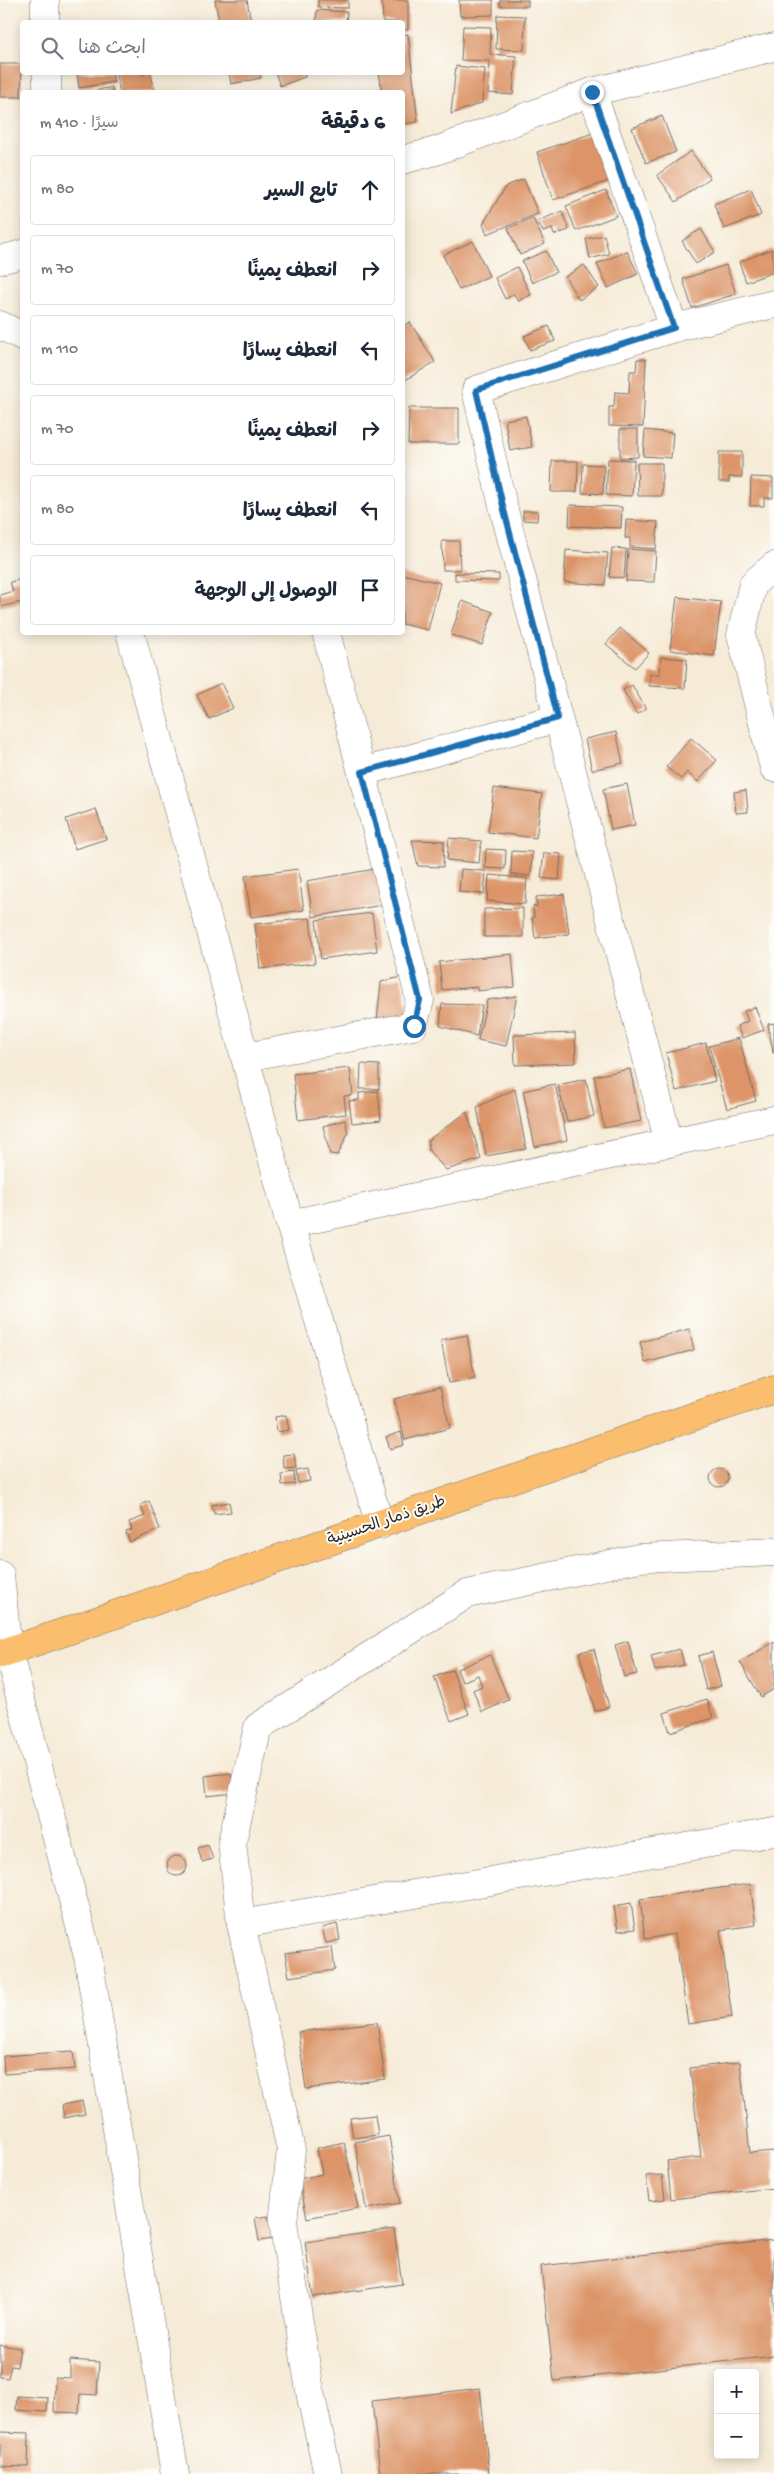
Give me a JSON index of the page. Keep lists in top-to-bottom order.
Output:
{
  "streets": {
    "main road": ["طريق ذمار الحسينية"]
  },
  "page": {
    "search": "ابحث هنا",
    "heading": ["6 دقيقة", "سيرًا · 410 m"],
    "list": [
      ["تابع السير", "80 m"],
      ["انعطف يمينًا", "70 m"],
      ["انعطف يسارًا", "110 m"],
      ["انعطف يمينًا", "70 m"],
      ["انعطف يسارًا", "80 m"],
      "الوصول إلى الوجهة"
    ],
    "map_buttons": ["+", "−"]
  }
}
